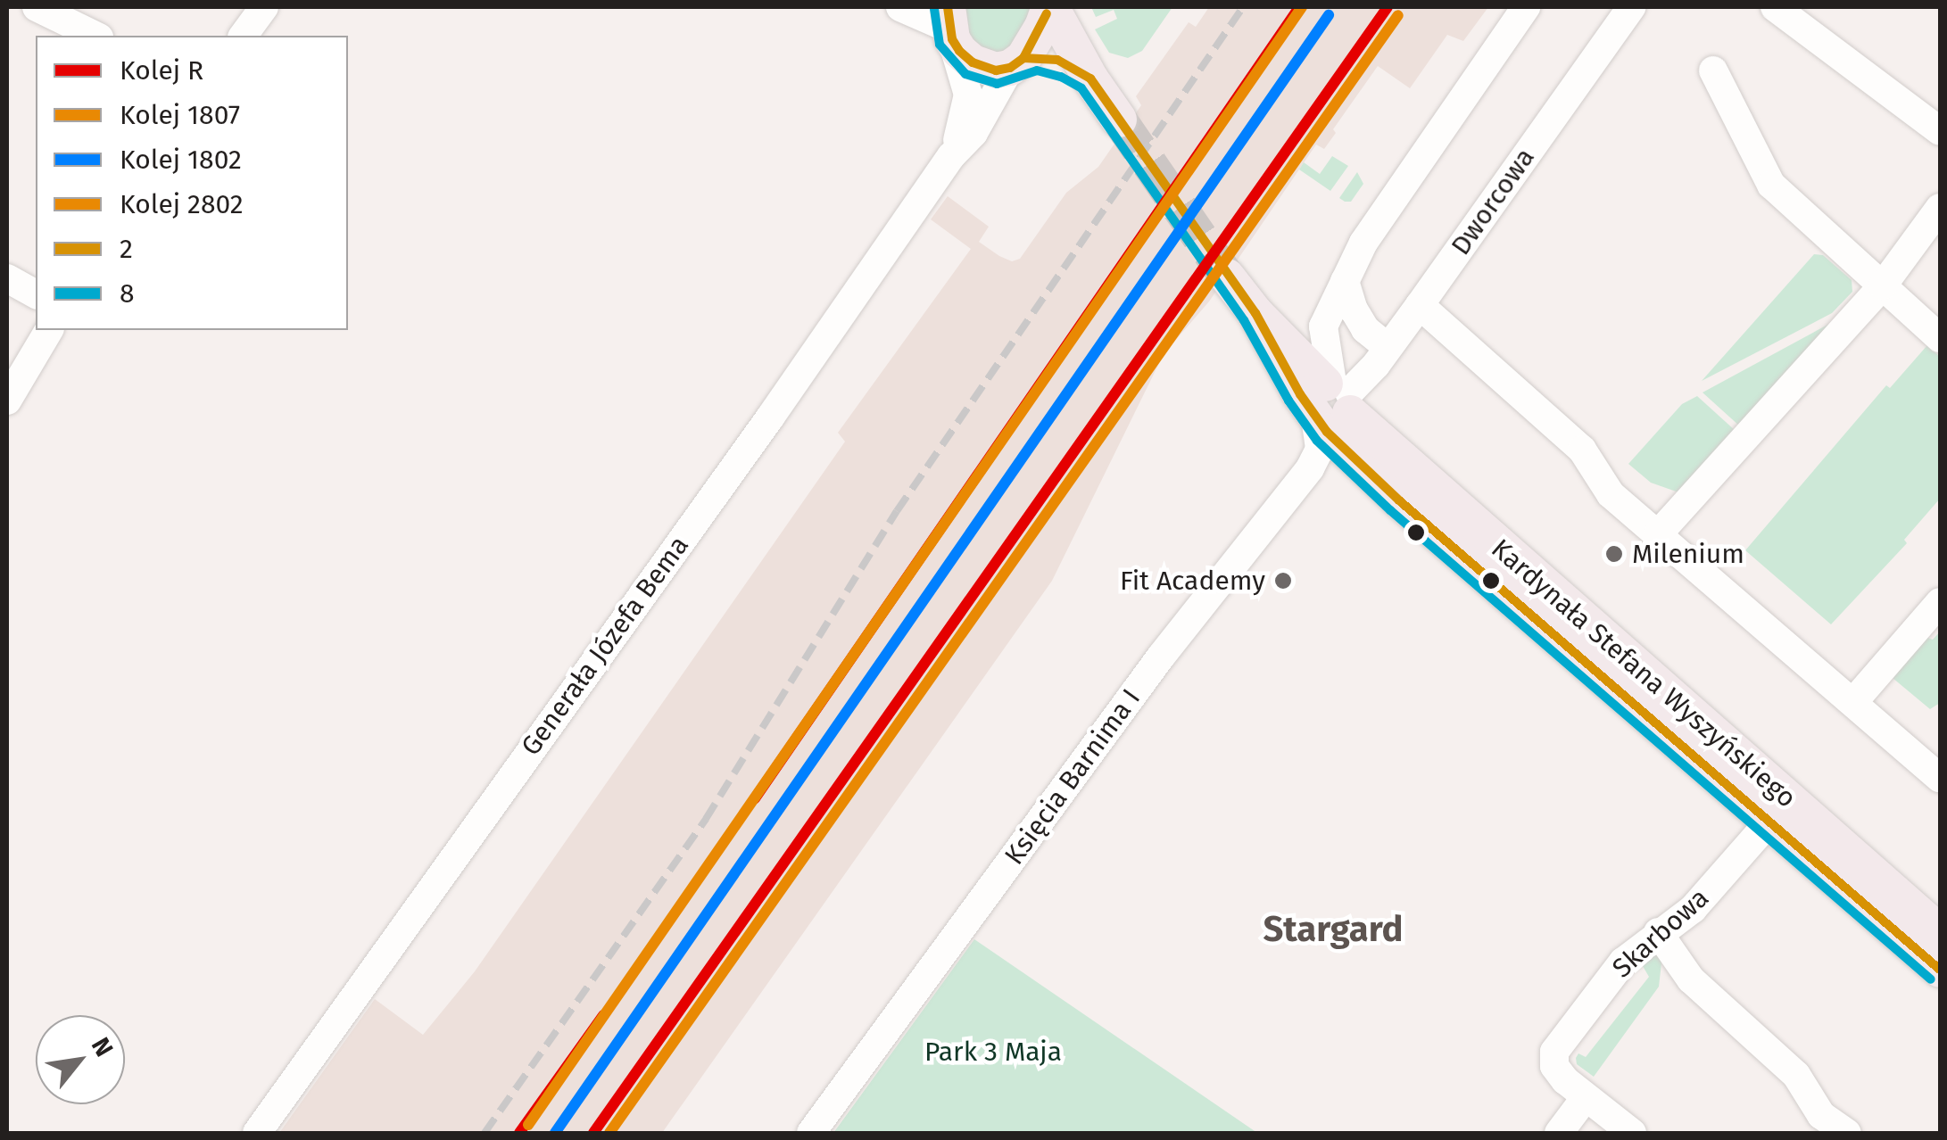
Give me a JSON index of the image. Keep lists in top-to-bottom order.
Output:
{
  "streets": {
    "main road": ["Kardynała Stefana Wyszyńskiego"],
    "street": [
      "Dworcowa",
      "Generała Józefa Bema",
      "Księcia Barnima I",
      "Skarbowa"
    ]
  },
  "crossings": [
    ["Dworcowa", "Kardynała Stefana Wyszyńskiego"],
    ["Dworcowa", "Księcia Barnima I"],
    ["Kardynała Stefana Wyszyńskiego", "Księcia Barnima I"],
    ["Kardynała Stefana Wyszyńskiego", "Skarbowa"]
  ],
  "districts": ["Stargard"],
  "parks": ["Park 3 Maja"],
  "places": ["Milenium", "Fit Academy"],
  "lines": [
    "rail line R",
    "rail line 2802",
    "transit line 2",
    "transit line 8",
    "rail line 1807",
    "rail line 1802"
  ],
  "legend": [
    "Kolej R",
    "Kolej 1807",
    "Kolej 1802",
    "Kolej 2802",
    "2",
    "8"
  ],
  "north": "top right"
}
